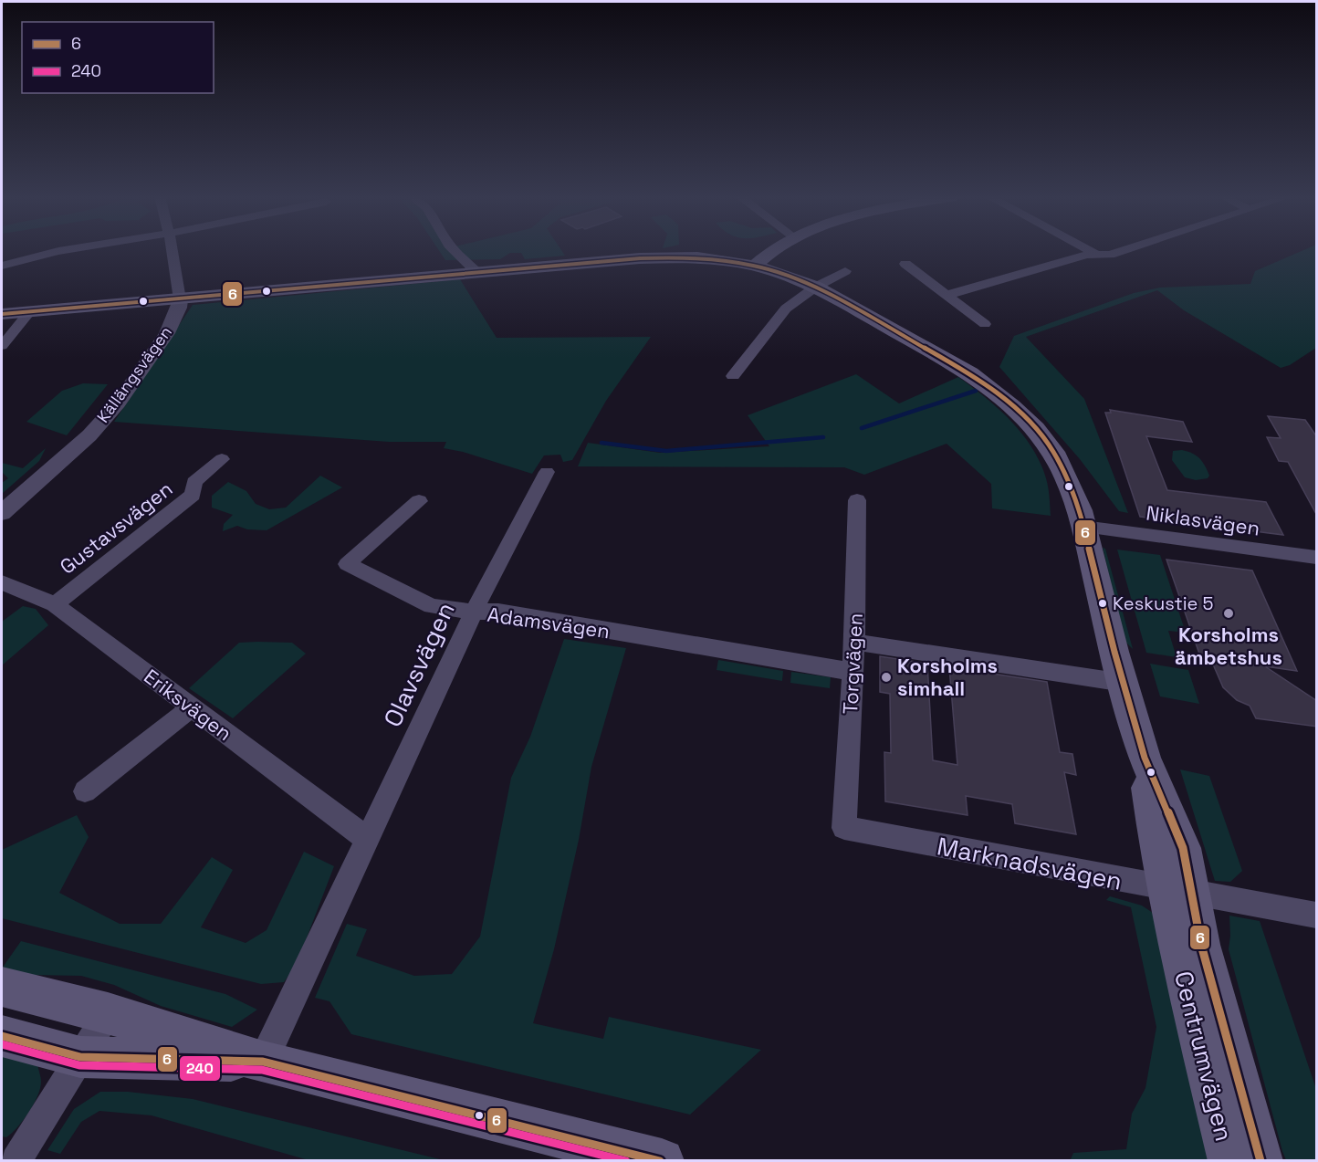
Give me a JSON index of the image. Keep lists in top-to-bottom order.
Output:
{
  "streets": {
    "main road": ["Centrumvägen"],
    "street": [
      "Källängsvägen",
      "Niklasvägen",
      "Gustavsvägen",
      "Adamsvägen",
      "Torgvägen",
      "Olavsvägen",
      "Eriksvägen",
      "Marknadsvägen"
    ]
  },
  "crossings": [
    ["Källängsvägen", "Centrumvägen"],
    ["Niklasvägen", "Centrumvägen"],
    ["Gustavsvägen", "Eriksvägen"],
    ["Adamsvägen", "Torgvägen"],
    ["Adamsvägen", "Olavsvägen"],
    ["Torgvägen", "Marknadsvägen"],
    ["Olavsvägen", "Eriksvägen"],
    ["Marknadsvägen", "Centrumvägen"]
  ],
  "places": ["Keskustie 5", "Korsholms ämbetshus", "Korsholms simhall"],
  "lines": ["transit line 6", "transit line 240"],
  "legend": ["6", "240"]
}
